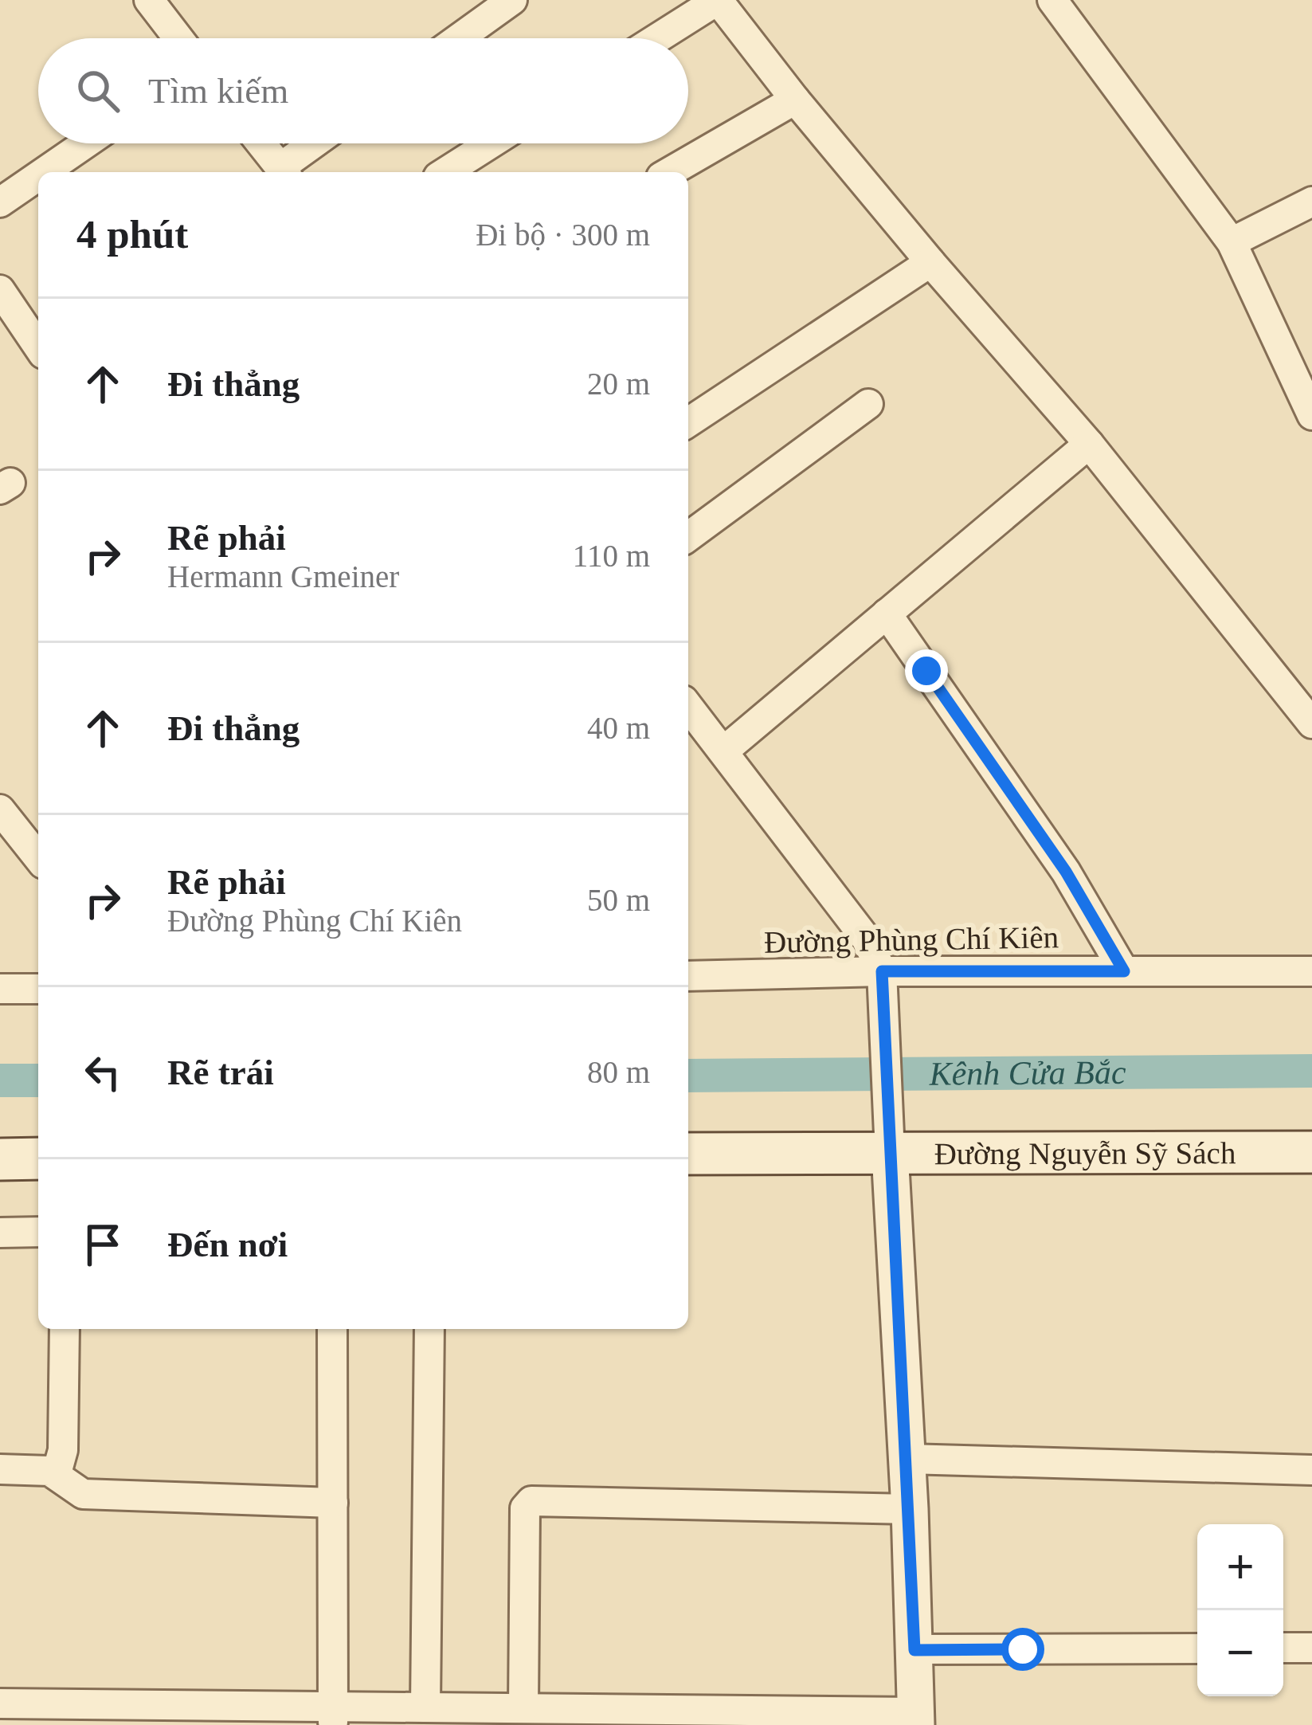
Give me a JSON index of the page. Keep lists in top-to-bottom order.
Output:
{
  "streets": {
    "main road": ["Đường Nguyễn Sỹ Sách"],
    "street": ["Đường Phùng Chí Kiên"]
  },
  "water": ["Kênh Cửa Bắc"],
  "page": {
    "search": "Tìm kiếm",
    "heading": ["4 phút", "Đi bộ · 300 m"],
    "list": [
      ["Đi thẳng", "20 m"],
      ["Rẽ phải", "Hermann Gmeiner", "110 m"],
      ["Đi thẳng", "40 m"],
      ["Rẽ phải", "Đường Phùng Chí Kiên", "50 m"],
      ["Rẽ trái", "80 m"],
      "Đến nơi"
    ],
    "map_buttons": ["+", "−"]
  }
}
